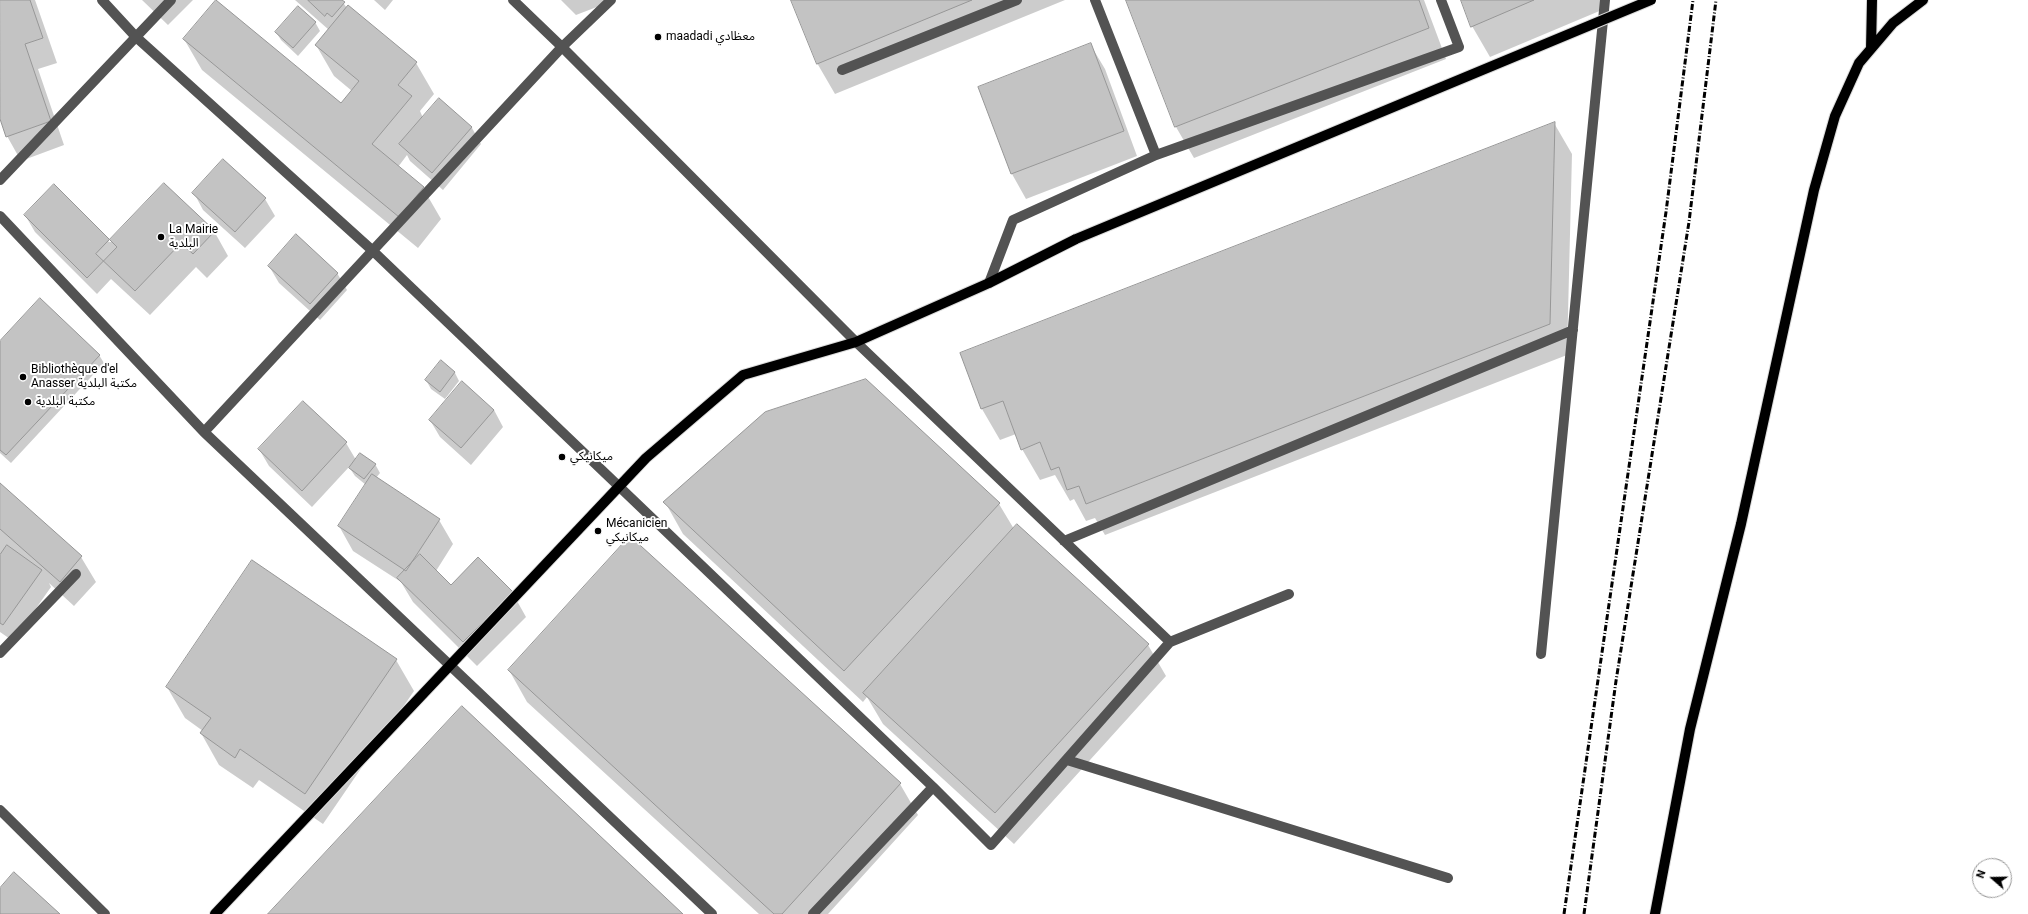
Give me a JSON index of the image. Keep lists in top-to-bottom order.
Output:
{
  "places": [
    "maadadi معظادي",
    "La Mairie البلدية",
    "Bibliothèque d'el Anasser مكتبة البلدية",
    "مكتبة البلدية",
    "ميكانيكي",
    "Mécanicien ميكانيكي"
  ],
  "north": "left"
}
